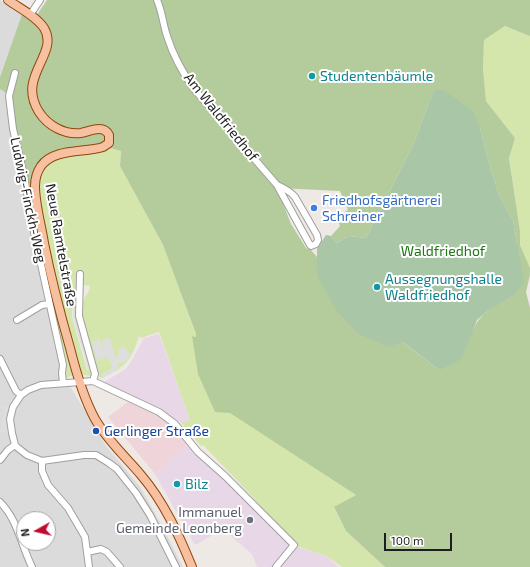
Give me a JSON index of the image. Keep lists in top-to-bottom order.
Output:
{
  "streets": {
    "main road": ["Neue Ramtelstraße"],
    "street": ["Am Waldfriedhof", "Ludwig-Finckh-Weg"]
  },
  "parks": ["Waldfriedhof"],
  "places": [
    "Studentenbäumle",
    "Friedhofsgärtnerei Schreiner",
    "Aussegnungshalle Waldfriedhof",
    "Gerlinger Straße",
    "Bilz",
    "Immanuel Gemeinde Leonberg"
  ],
  "scale_bar": "100 m",
  "north": "left"
}
